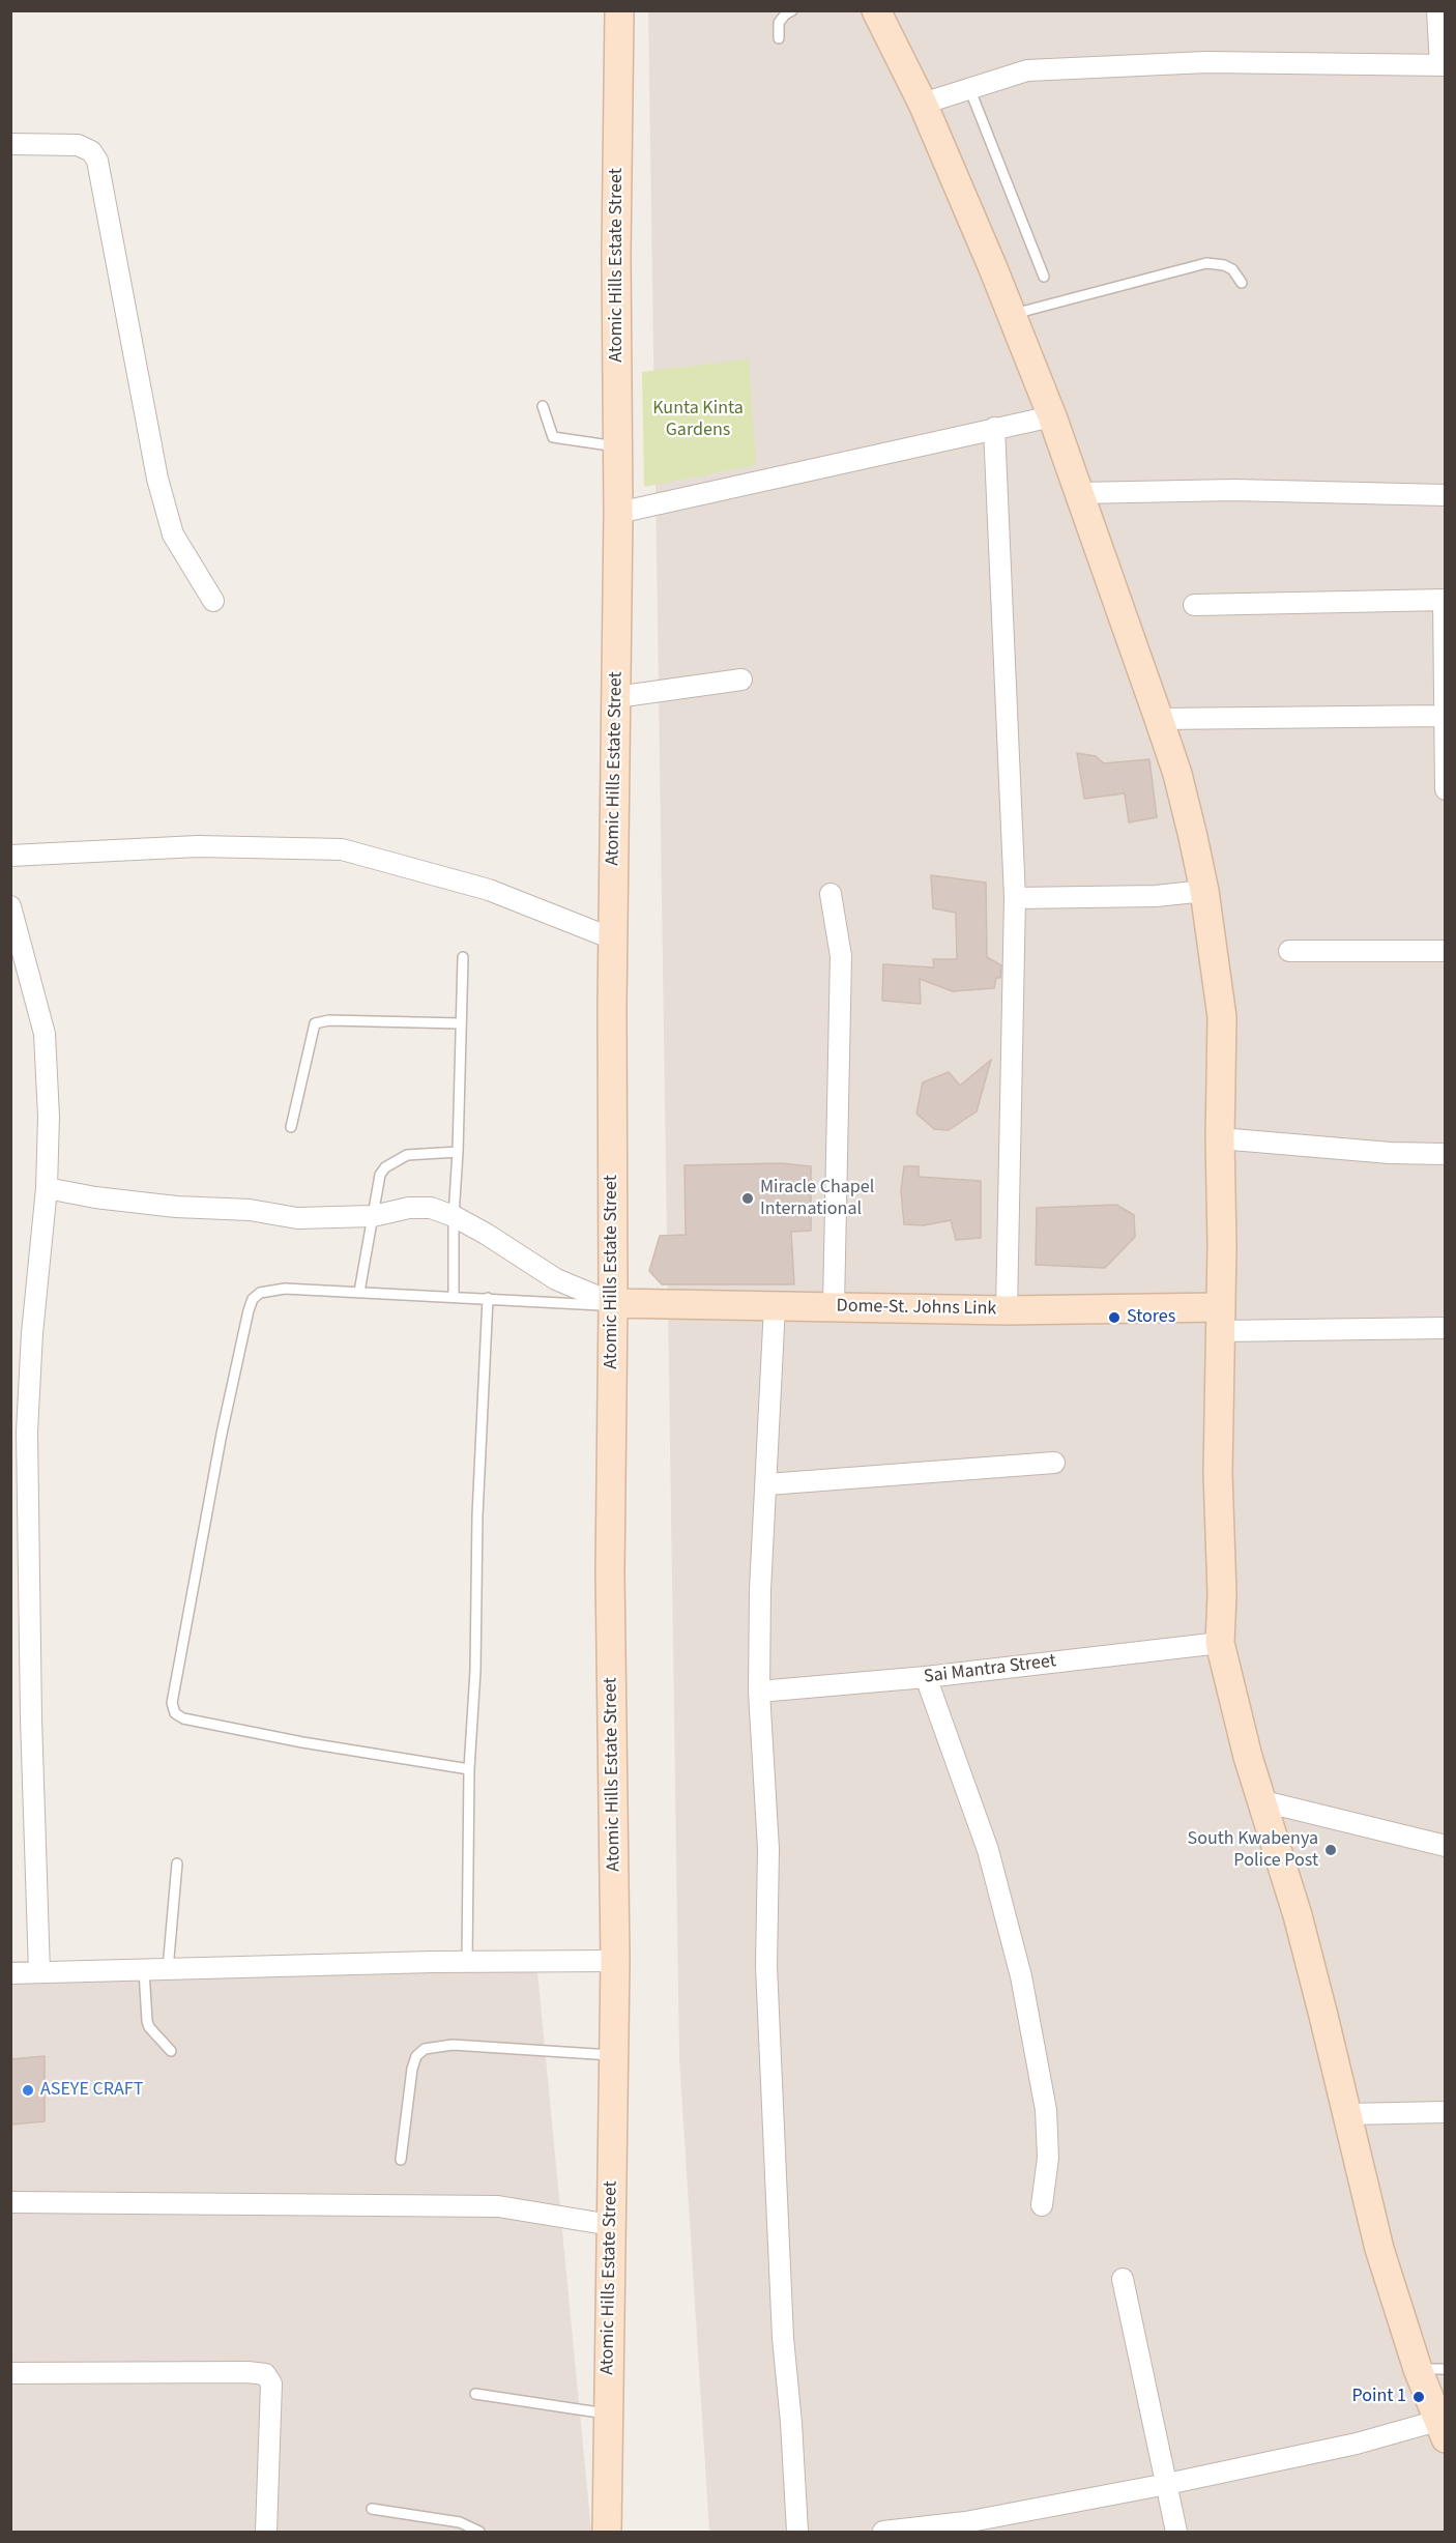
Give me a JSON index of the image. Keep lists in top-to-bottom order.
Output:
{
  "streets": {
    "main road": ["Atomic Hills Estate Street", "Dome-St. Johns Link"],
    "street": ["Sai Mantra Street"]
  },
  "crossings": [
    ["Atomic Hills Estate Street", "Dome-St. Johns Link"]
  ],
  "parks": ["Kunta Kinta Gardens"],
  "places": [
    "Miracle Chapel International",
    "Stores",
    "South Kwabenya Police Post",
    "ASEYE CRAFT",
    "Point 1"
  ]
}
